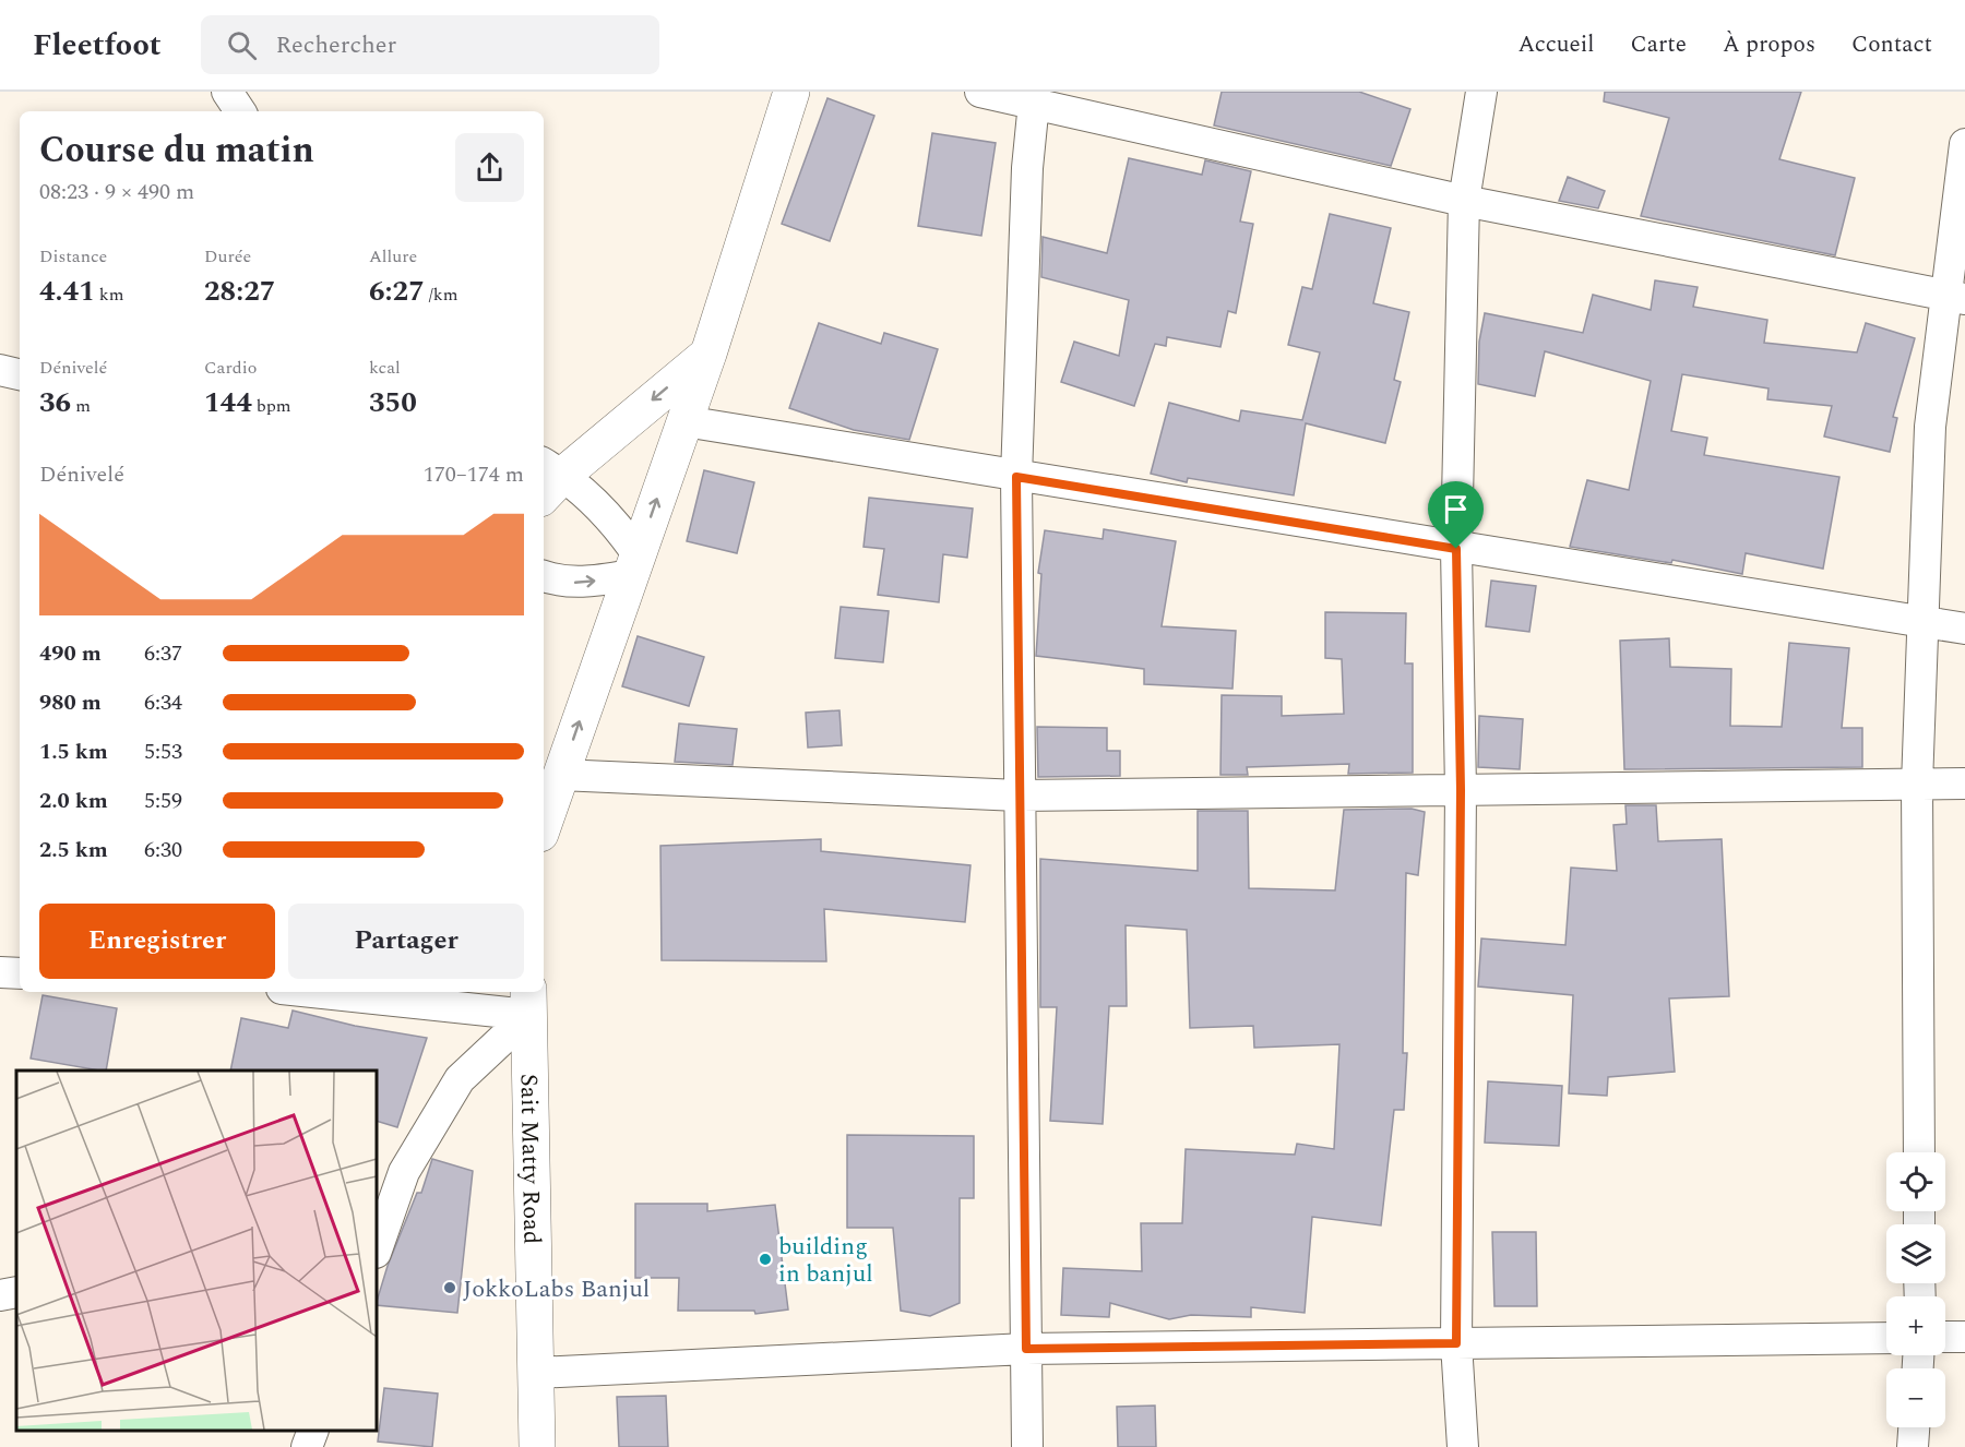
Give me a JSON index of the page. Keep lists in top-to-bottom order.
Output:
{
  "streets": {
    "street": ["Sait Matty Road"]
  },
  "places": ["building in banjul", "JokkoLabs Banjul"],
  "page": {
    "header": "Fleetfoot",
    "search": "Rechercher",
    "nav": [
      "Accueil",
      "Carte",
      "À propos",
      "Contact"
    ],
    "heading": ["Course du matin", "08:23 · 9 × 490 m"],
    "stats": [
      ["Distance", "4.41 km"],
      ["Durée", "28:27"],
      ["Allure", "6:27 /km"],
      ["Dénivelé", "36 m"],
      ["Cardio", "144 bpm"],
      ["kcal", "350"]
    ],
    "chart": ["Dénivelé", "170–174 m"],
    "list": [
      {
        "name": "490 m",
        "note": "6:37"
      },
      {
        "name": "980 m",
        "note": "6:34"
      },
      {
        "name": "1.5 km",
        "note": "5:53"
      },
      {
        "name": "2.0 km",
        "note": "5:59"
      },
      {
        "name": "2.5 km",
        "note": "6:30"
      }
    ],
    "buttons": ["Enregistrer", "Partager"],
    "map_buttons": ["+", "−"]
  }
}
